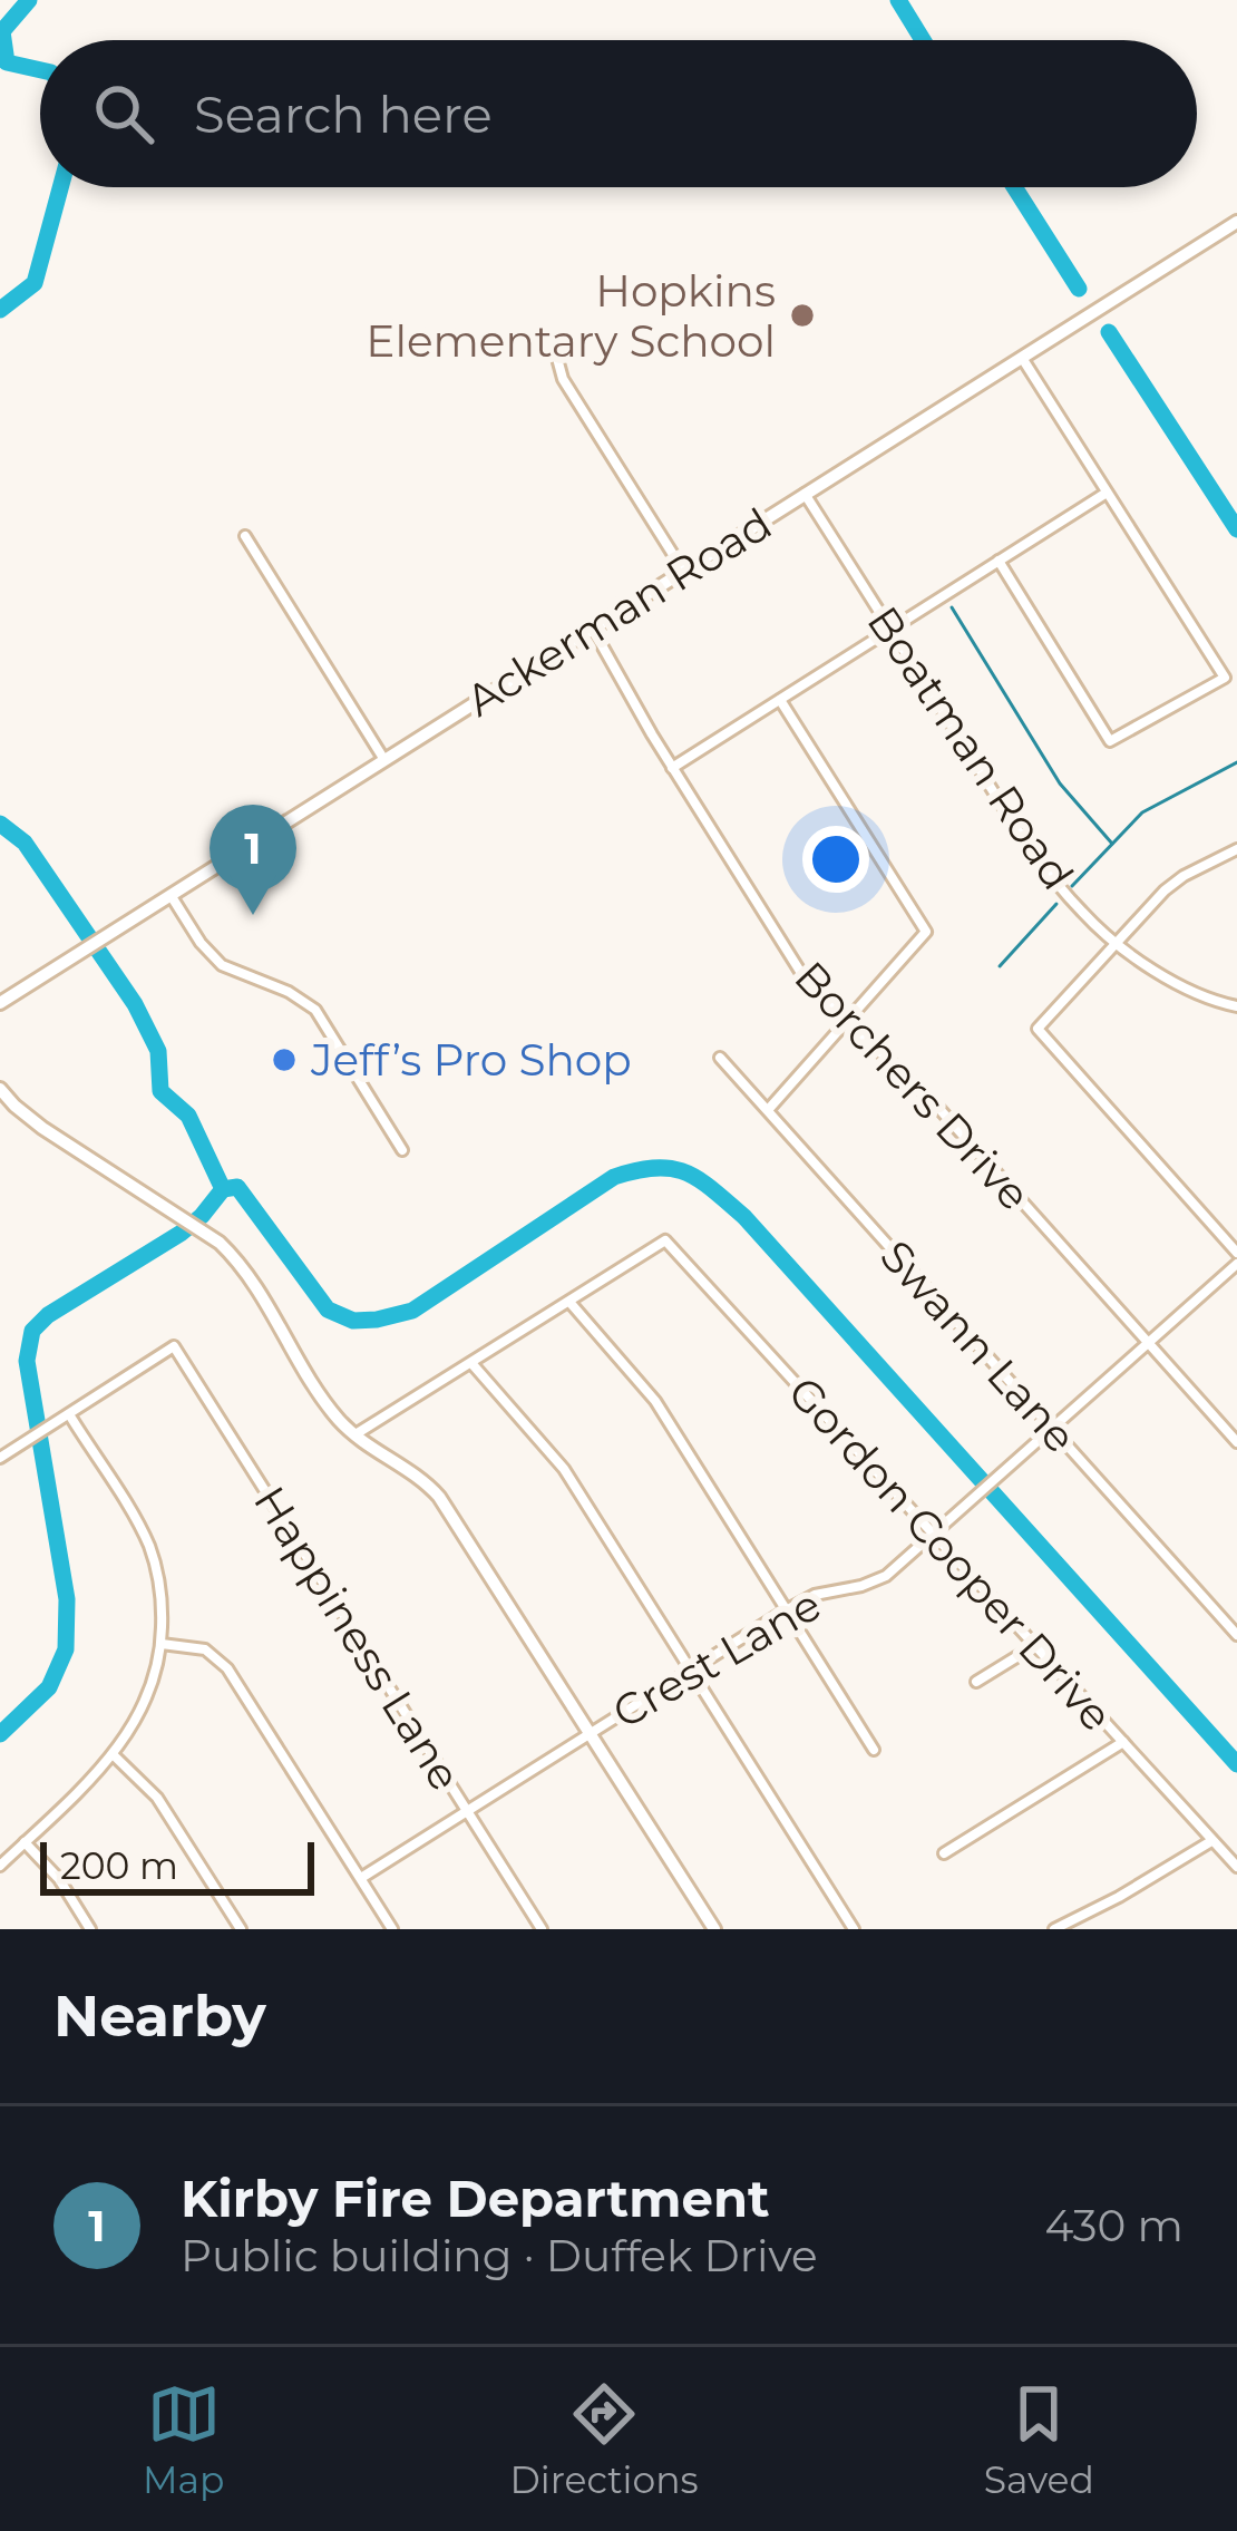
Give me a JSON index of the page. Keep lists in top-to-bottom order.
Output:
{
  "streets": {
    "street": [
      "Ackerman Road",
      "Boatman Road",
      "Borchers Drive",
      "Swann Lane",
      "Gordon Cooper Drive",
      "Happiness Lane",
      "Crest Lane"
    ]
  },
  "crossings": [
    ["Ackerman Road", "Boatman Road"],
    ["Ackerman Road", "Borchers Drive"],
    ["Borchers Drive", "Crest Lane"],
    ["Swann Lane", "Crest Lane"],
    ["Gordon Cooper Drive", "Crest Lane"],
    ["Happiness Lane", "Crest Lane"]
  ],
  "places": ["Hopkins Elementary School", "Jeff’s Pro Shop"],
  "scale_bar": "200 m",
  "page": {
    "search": "Search here",
    "pins": "1",
    "scale": "200 m",
    "heading": "Nearby",
    "list": [
      {
        "mark": "1",
        "name": "Kirby Fire Department",
        "note": "Public building · Duffek Drive",
        "value": "430 m"
      }
    ],
    "nav": ["Map", "Directions", "Saved"]
  }
}
